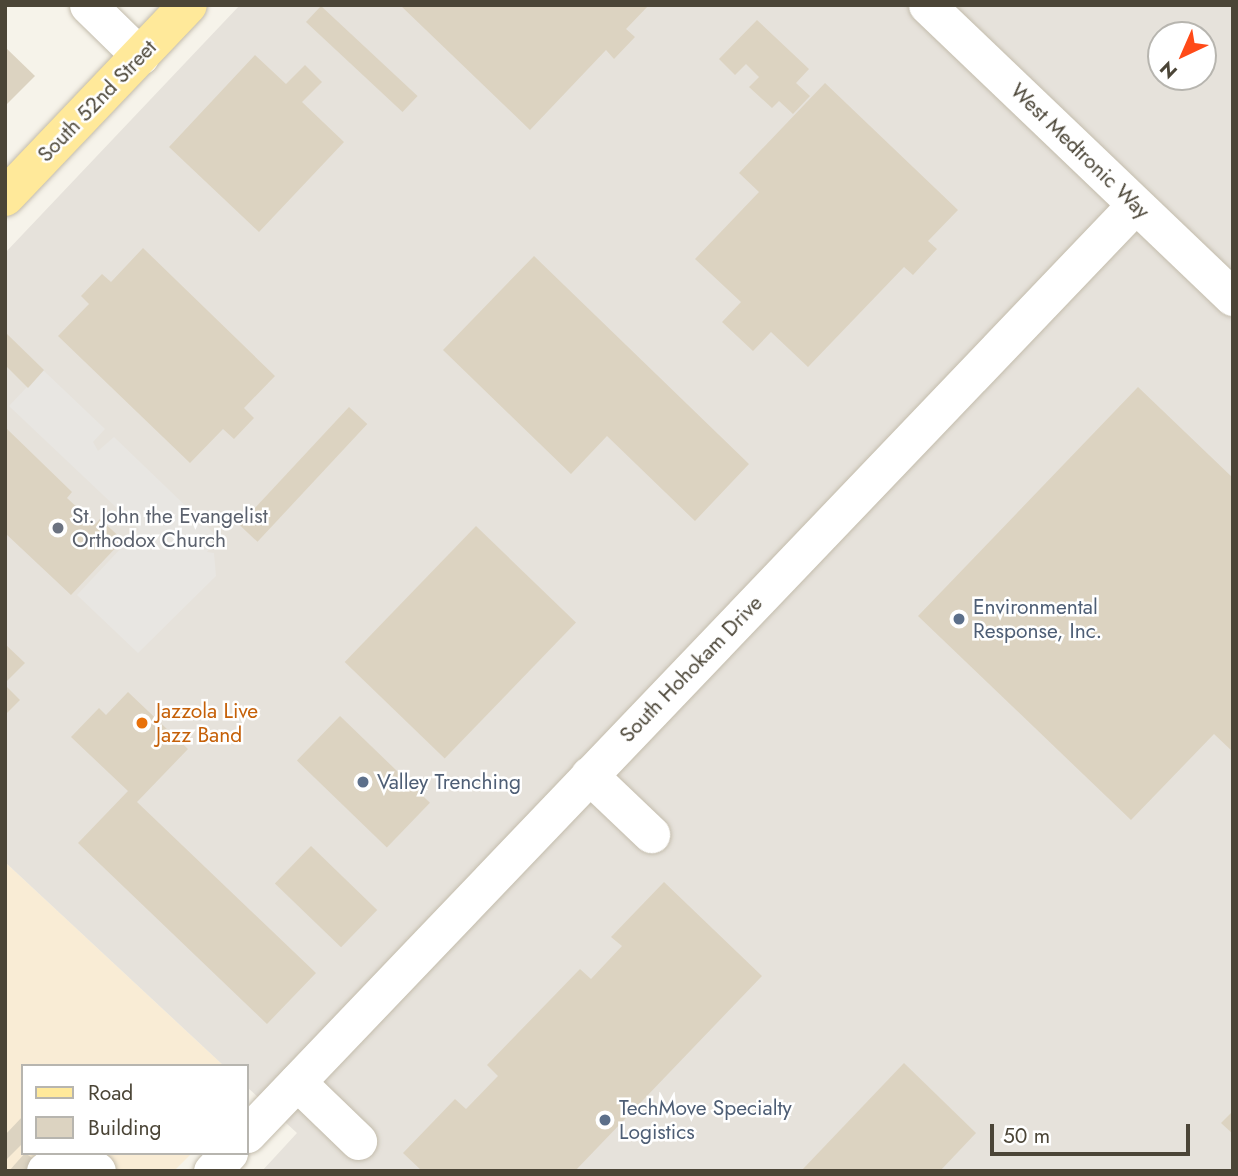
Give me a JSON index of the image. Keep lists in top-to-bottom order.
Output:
{
  "streets": {
    "main road": ["South 52nd Street"],
    "street": ["West Medtronic Way", "South Hohokam Drive"]
  },
  "crossings": [
    ["West Medtronic Way", "South Hohokam Drive"]
  ],
  "places": [
    "St. John the Evangelist Orthodox Church",
    "Environmental Response, Inc.",
    "Jazzola Live Jazz Band",
    "Valley Trenching",
    "TechMove Specialty Logistics"
  ],
  "legend": ["Road", "Building"],
  "scale_bar": "50 m",
  "north": "bottom left"
}
